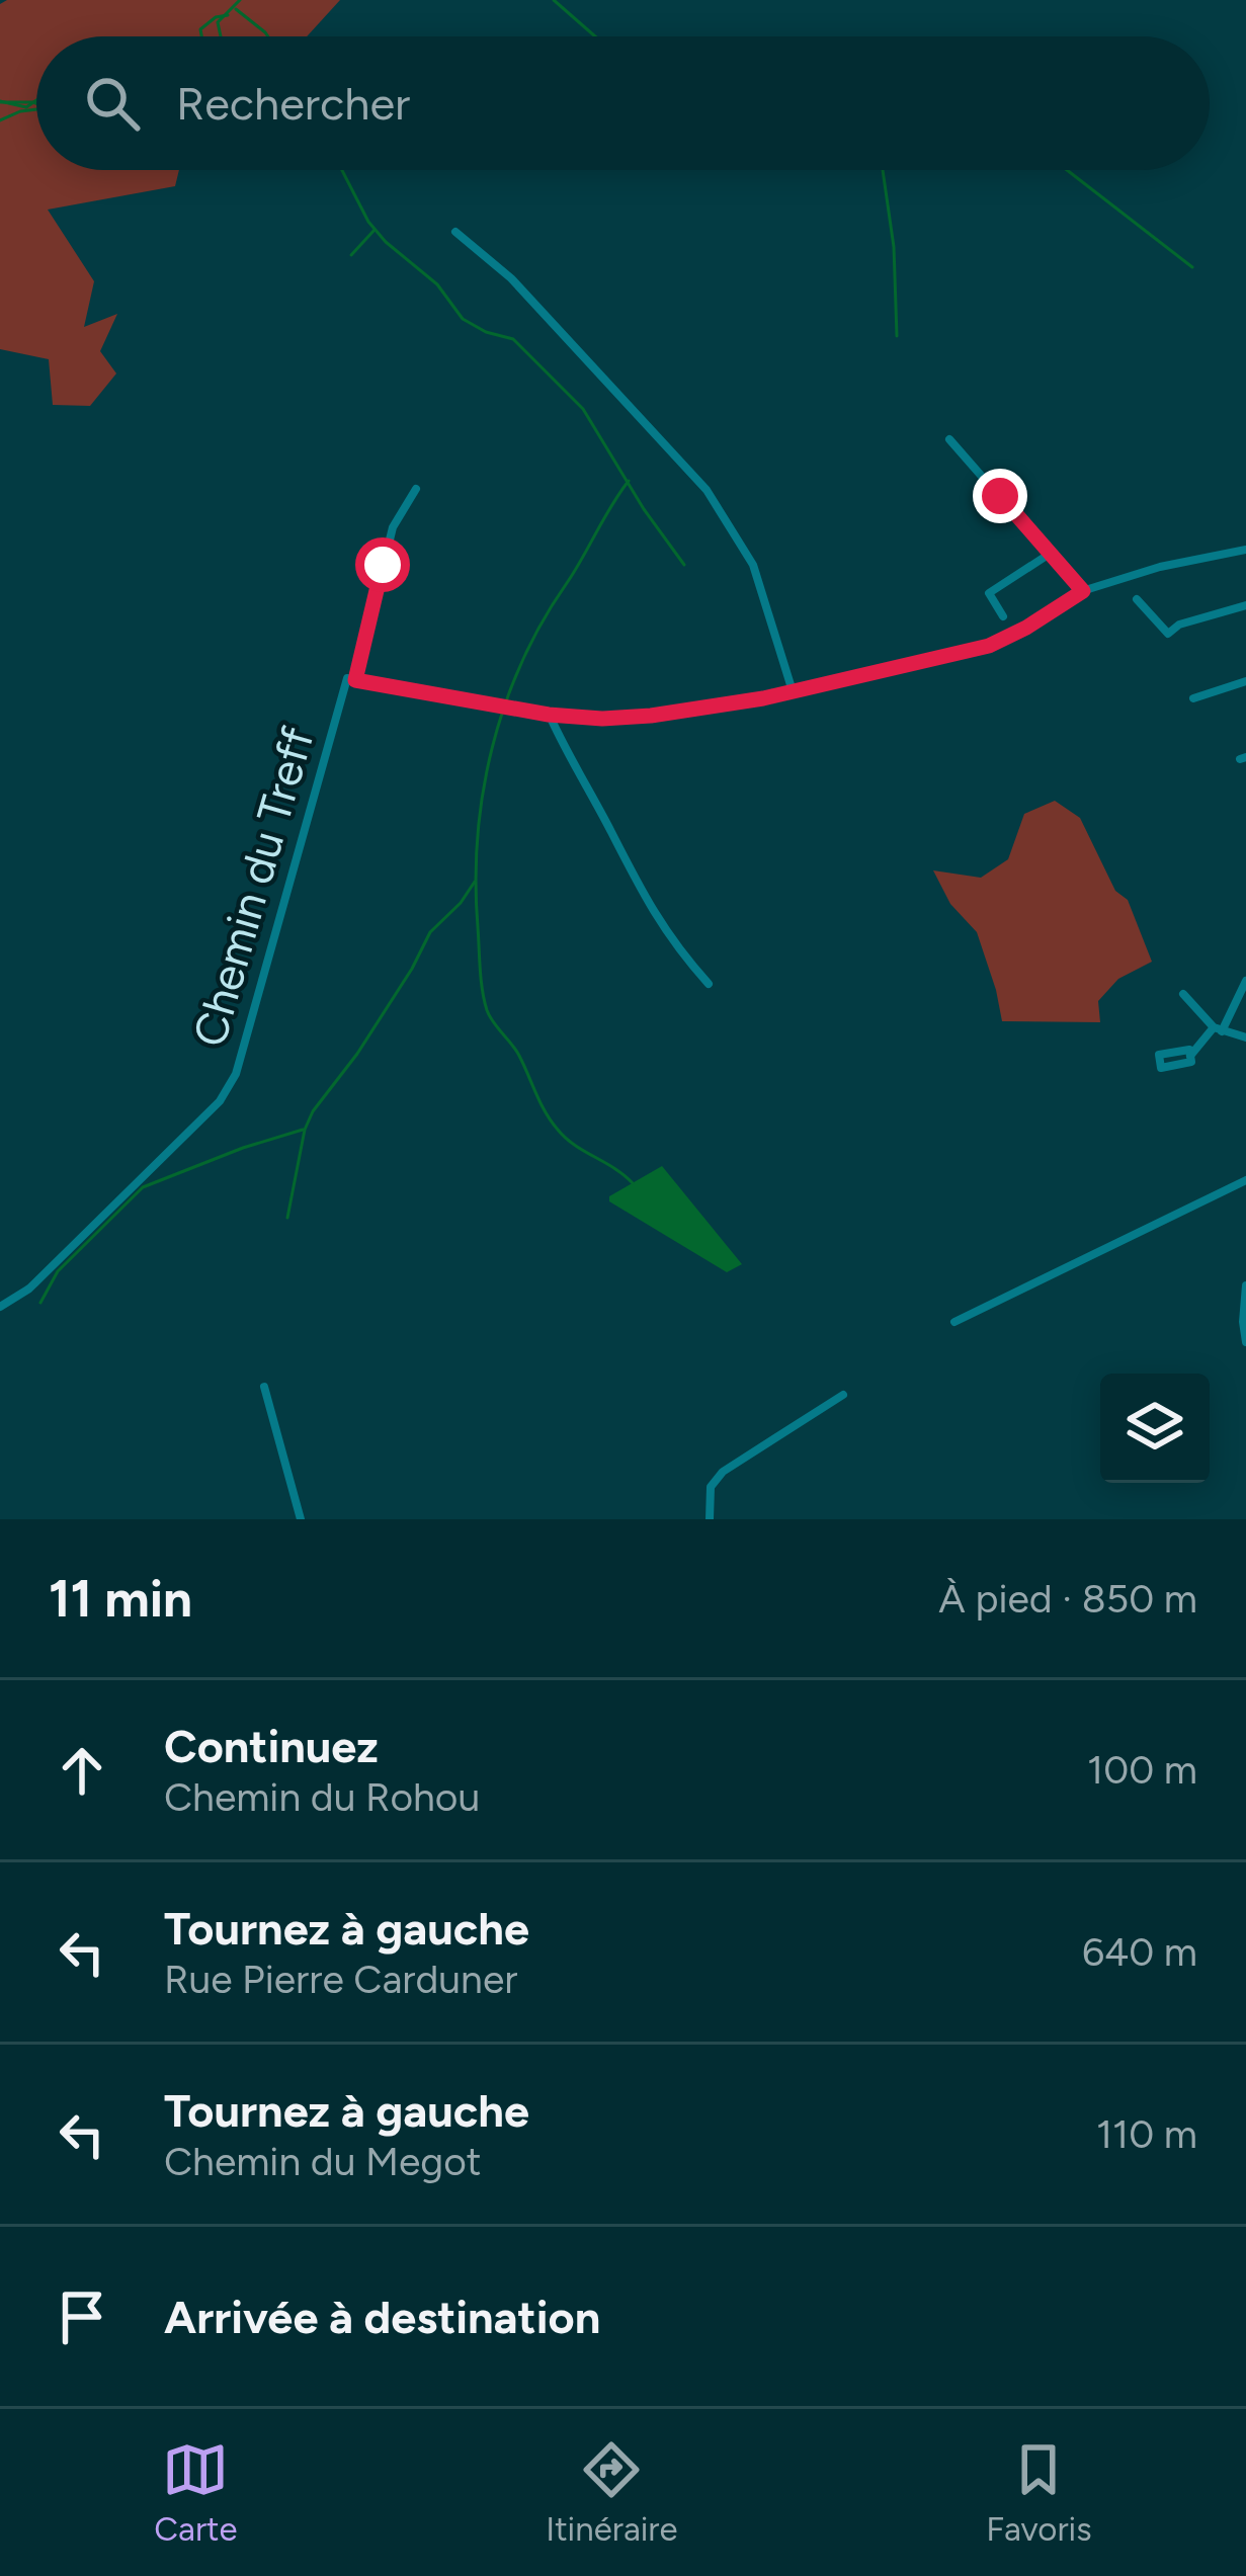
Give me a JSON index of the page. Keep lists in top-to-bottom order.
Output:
{
  "streets": {
    "street": ["Chemin du Treff"]
  },
  "page": {
    "search": "Rechercher",
    "heading": ["11 min", "À pied · 850 m"],
    "list": [
      ["Continuez", "Chemin du Rohou", "100 m"],
      ["Tournez à gauche", "Rue Pierre Carduner", "640 m"],
      ["Tournez à gauche", "Chemin du Megot", "110 m"],
      "Arrivée à destination"
    ],
    "nav": ["Carte", "Itinéraire", "Favoris"]
  }
}
